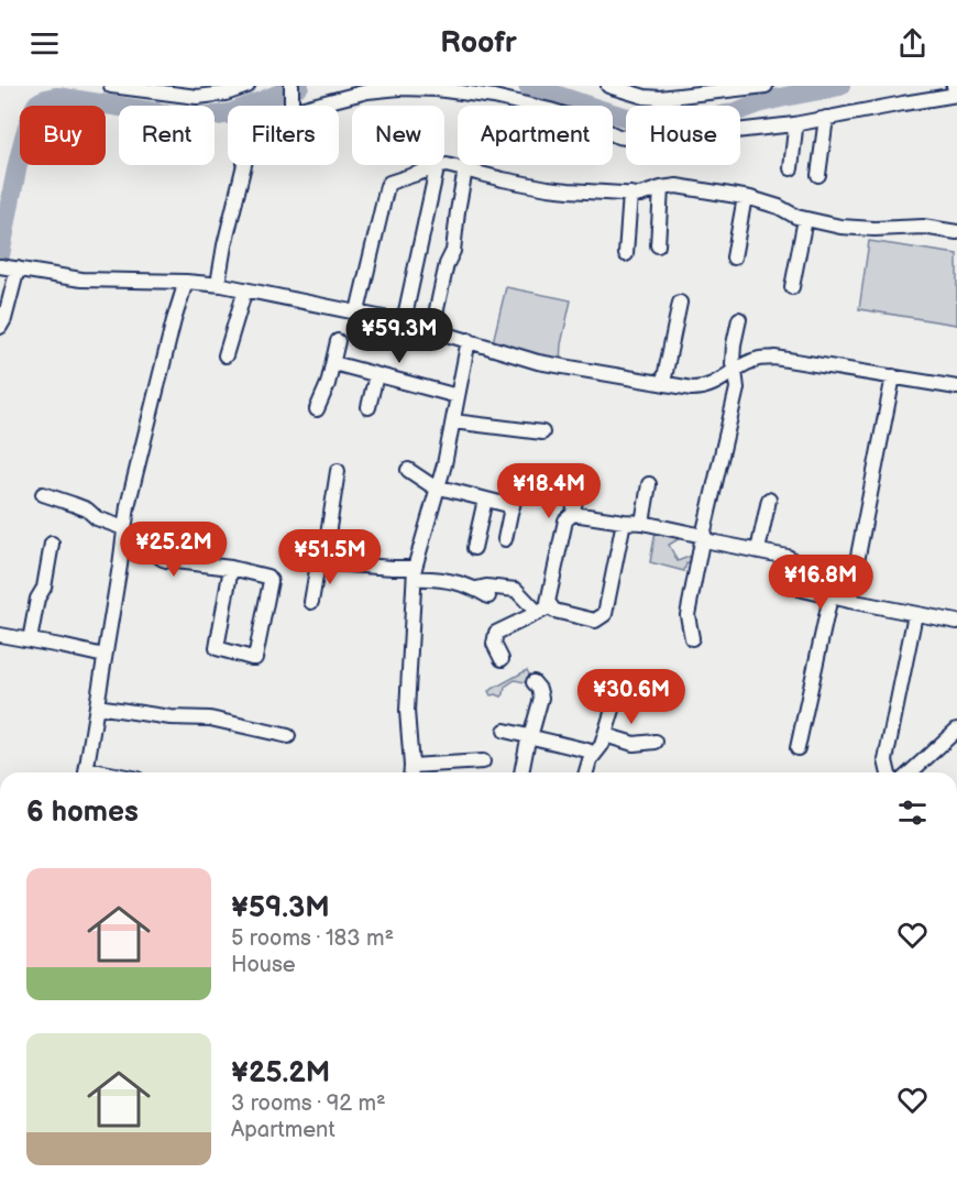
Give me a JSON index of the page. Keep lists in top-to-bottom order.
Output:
{
  "page": {
    "header": "Roofr",
    "chip": [
      "Buy",
      "Rent",
      "Filters",
      "New",
      "Apartment",
      "House"
    ],
    "price": [
      "¥59.3M",
      "¥18.4M",
      "¥25.2M",
      "¥51.5M",
      "¥16.8M",
      "¥30.6M"
    ],
    "heading": "6 homes",
    "list": [
      {
        "name": "¥59.3M",
        "note": "5 rooms · 183 m² · House"
      },
      {
        "name": "¥25.2M",
        "note": "3 rooms · 92 m² · Apartment"
      }
    ]
  }
}
